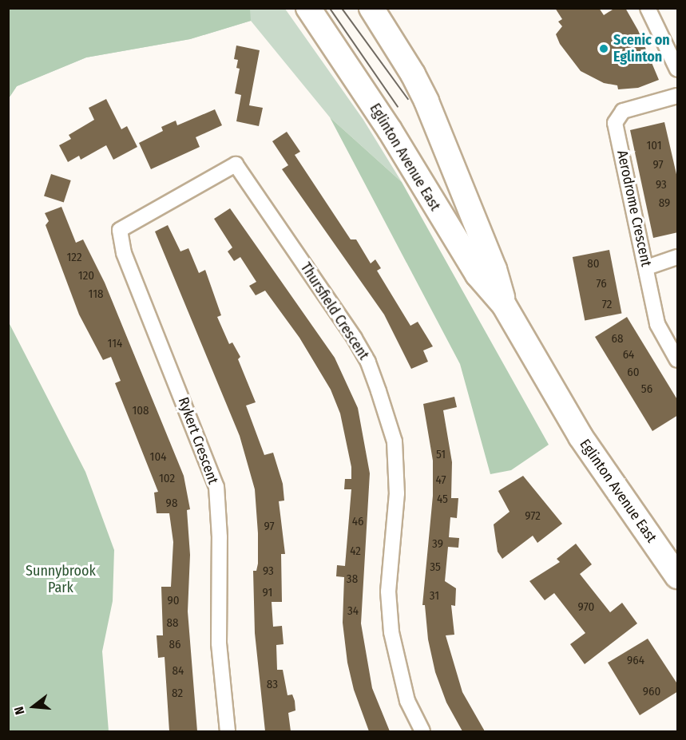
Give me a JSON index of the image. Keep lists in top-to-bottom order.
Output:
{
  "streets": {
    "main road": ["Eglinton Avenue East"],
    "street": ["Aerodrome Crescent", "Thursfield Crescent", "Rykert Crescent"]
  },
  "crossings": [
    ["Thursfield Crescent", "Rykert Crescent"]
  ],
  "parks": ["Sunnybrook Park"],
  "places": ["Scenic on Eglinton"],
  "house_numbers": [
    "101",
    "97",
    "93",
    "89",
    "122",
    "80",
    "120",
    "76",
    "118",
    "72",
    "68",
    "114",
    "64",
    "60",
    "56",
    "108",
    "51",
    "104",
    "102",
    "47",
    "45",
    "98",
    "972",
    "46",
    "97",
    "39",
    "42",
    "35",
    "93",
    "38",
    "91",
    "31",
    "90",
    "970",
    "34",
    "88",
    "86",
    "964",
    "84",
    "83",
    "960",
    "82"
  ],
  "north": "left"
}
